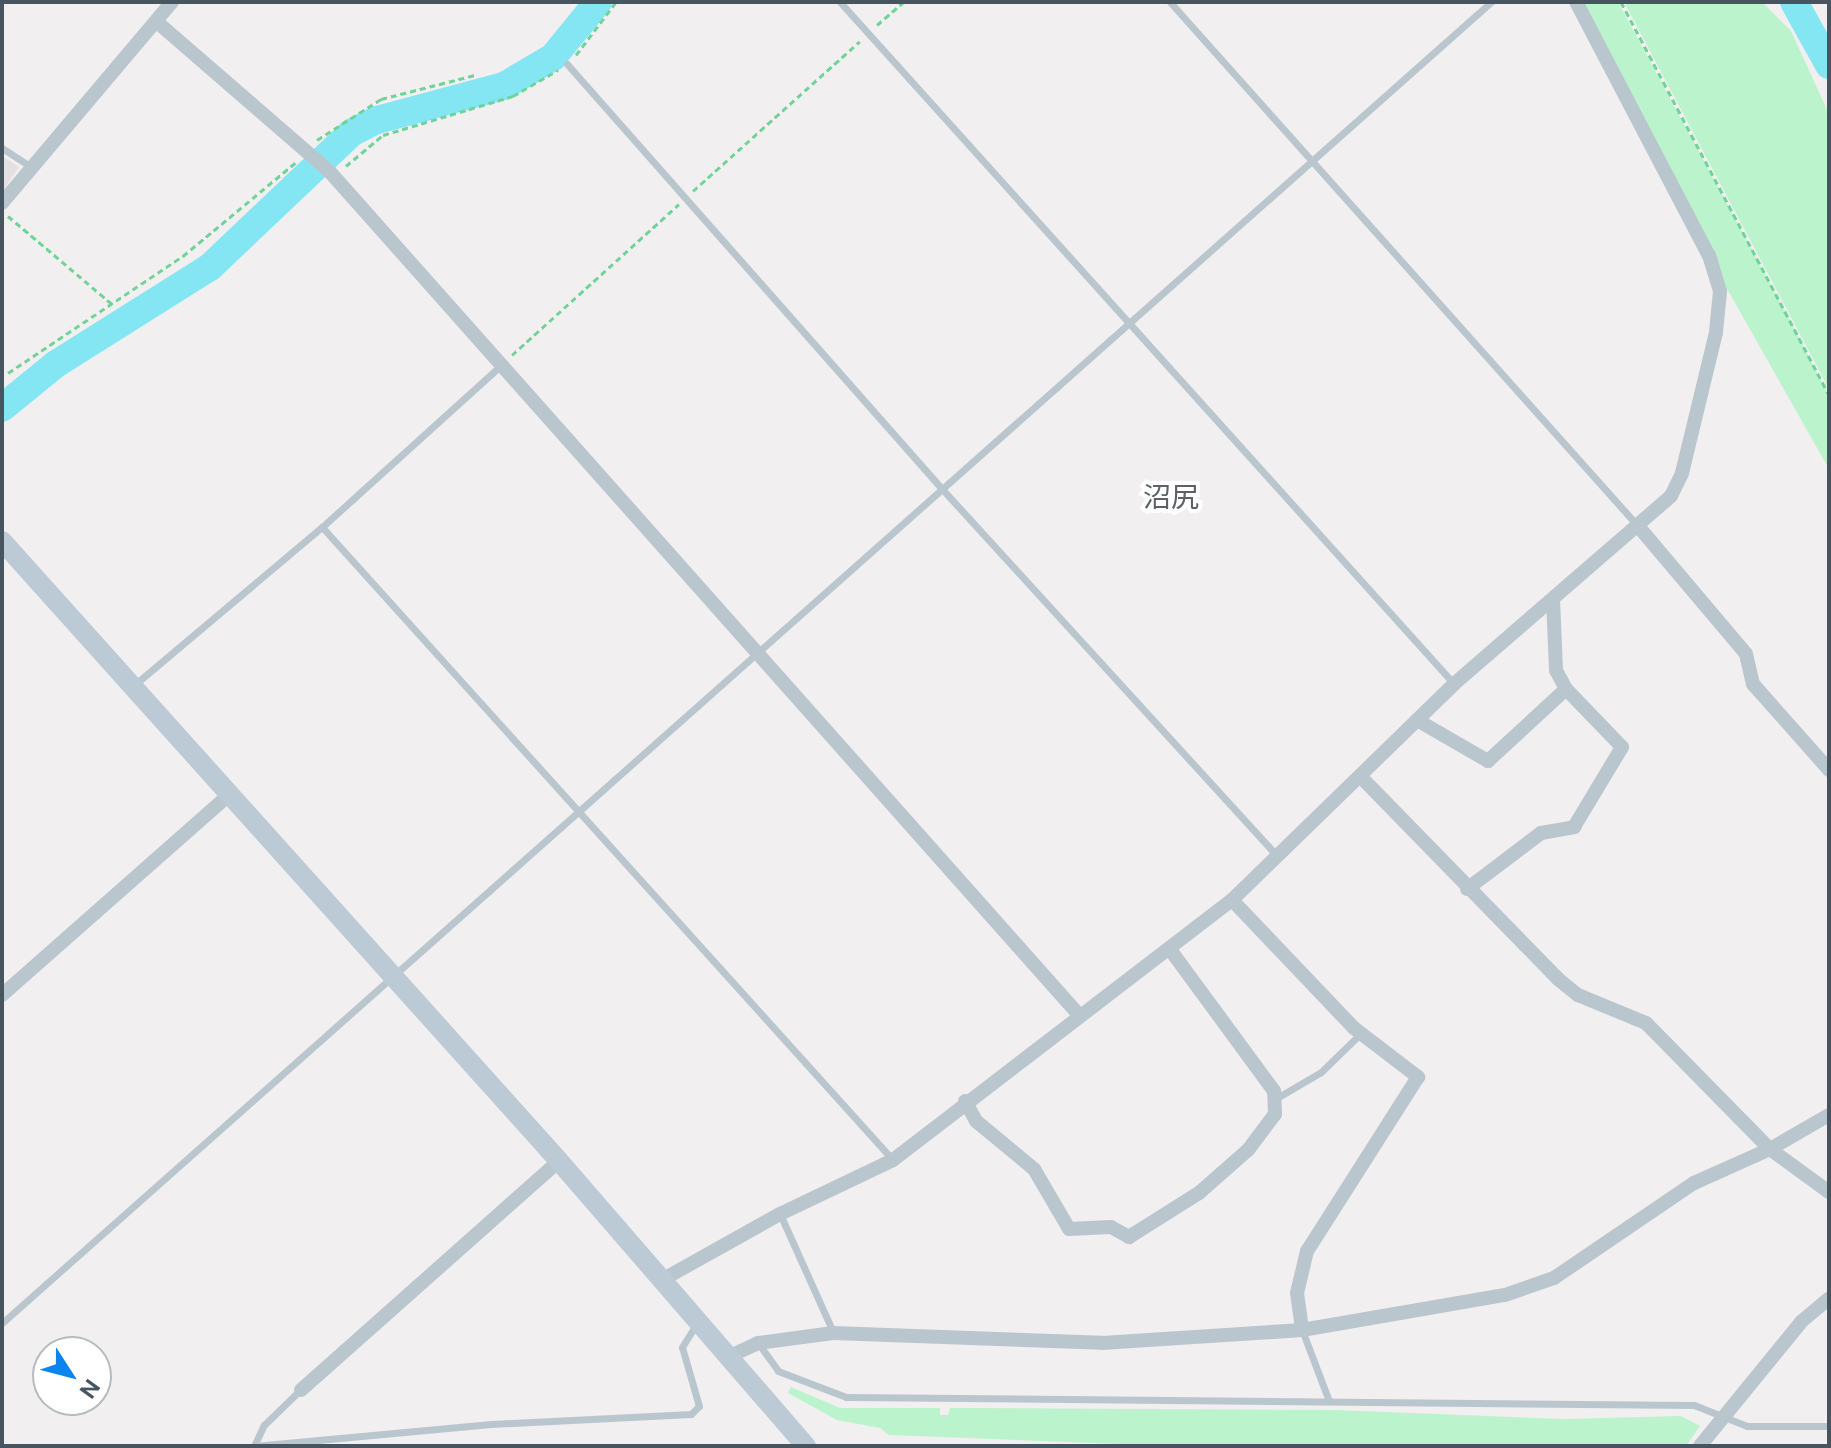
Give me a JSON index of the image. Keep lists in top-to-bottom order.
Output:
{
  "districts": ["沼尻"],
  "north": "bottom right"
}
